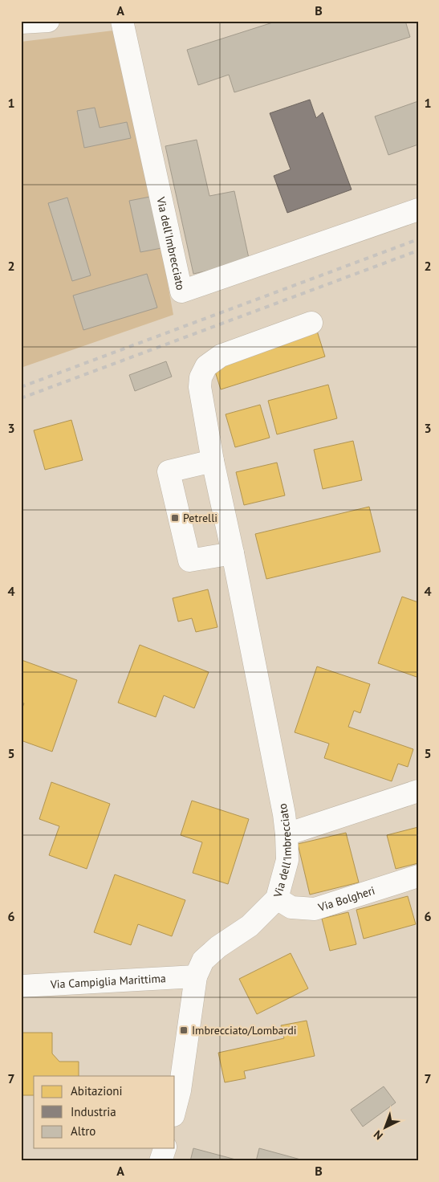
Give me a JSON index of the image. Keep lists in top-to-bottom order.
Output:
{
  "streets": {
    "main road": ["Via dell'Imbrecciato", "Via Bolgheri", "Via Campiglia Marittima"]
  },
  "crossings": [
    ["Via dell'Imbrecciato", "Via Bolgheri"],
    ["Via dell'Imbrecciato", "Via Campiglia Marittima"]
  ],
  "places": {
    "transit": ["Petrelli", "Imbrecciato/Lombardi"]
  },
  "legend": ["Abitazioni", "Industria", "Altro"],
  "north": "bottom left",
  "grid": {
    "columns": ["A", "B"],
    "rows": [
      "1",
      "2",
      "3",
      "4",
      "5",
      "6",
      "7"
    ]
  }
}
